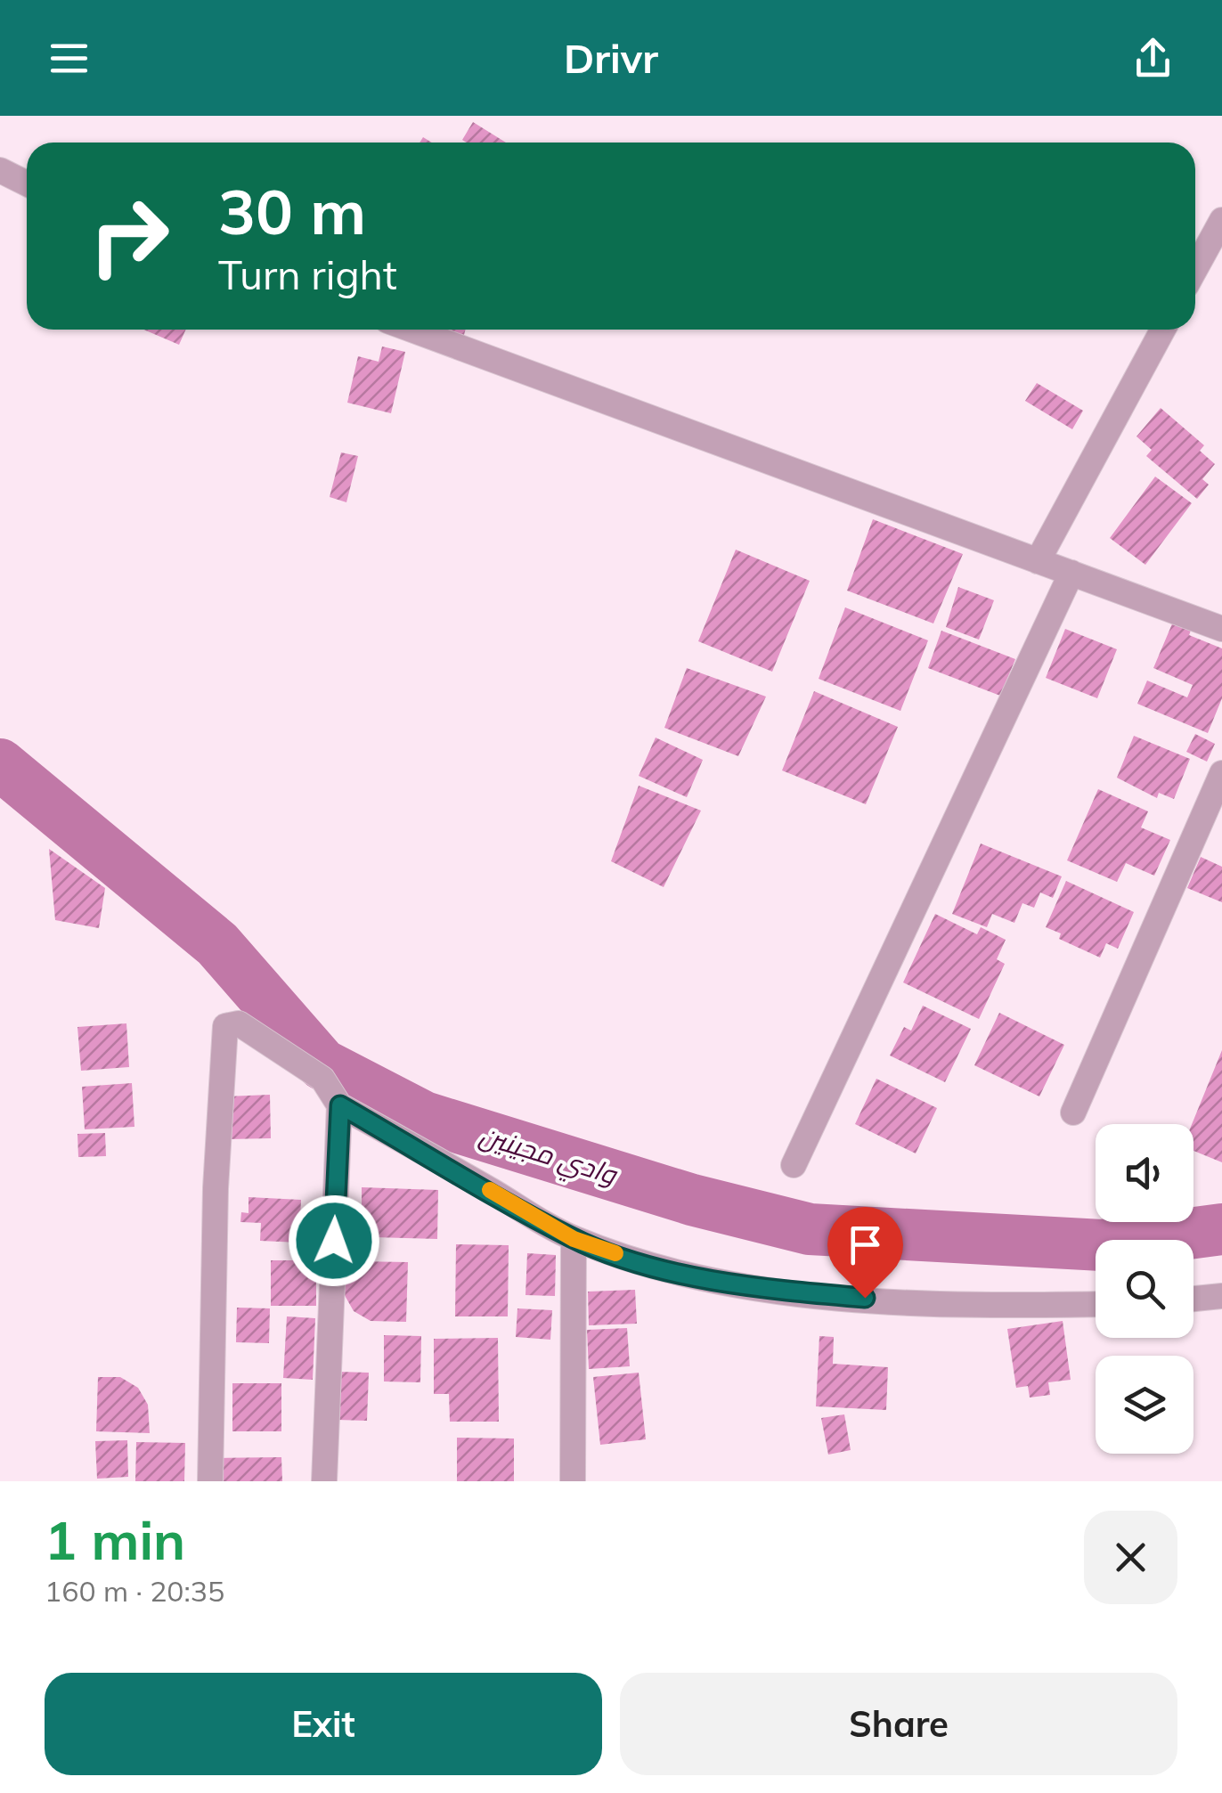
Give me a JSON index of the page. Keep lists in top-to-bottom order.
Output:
{
  "water": ["وادي مجينين"],
  "page": {
    "header": "Drivr",
    "turn": ["30 m", "Turn right"],
    "heading": ["1 min", "160 m · 20:35"],
    "buttons": ["Exit", "Share"]
  }
}
